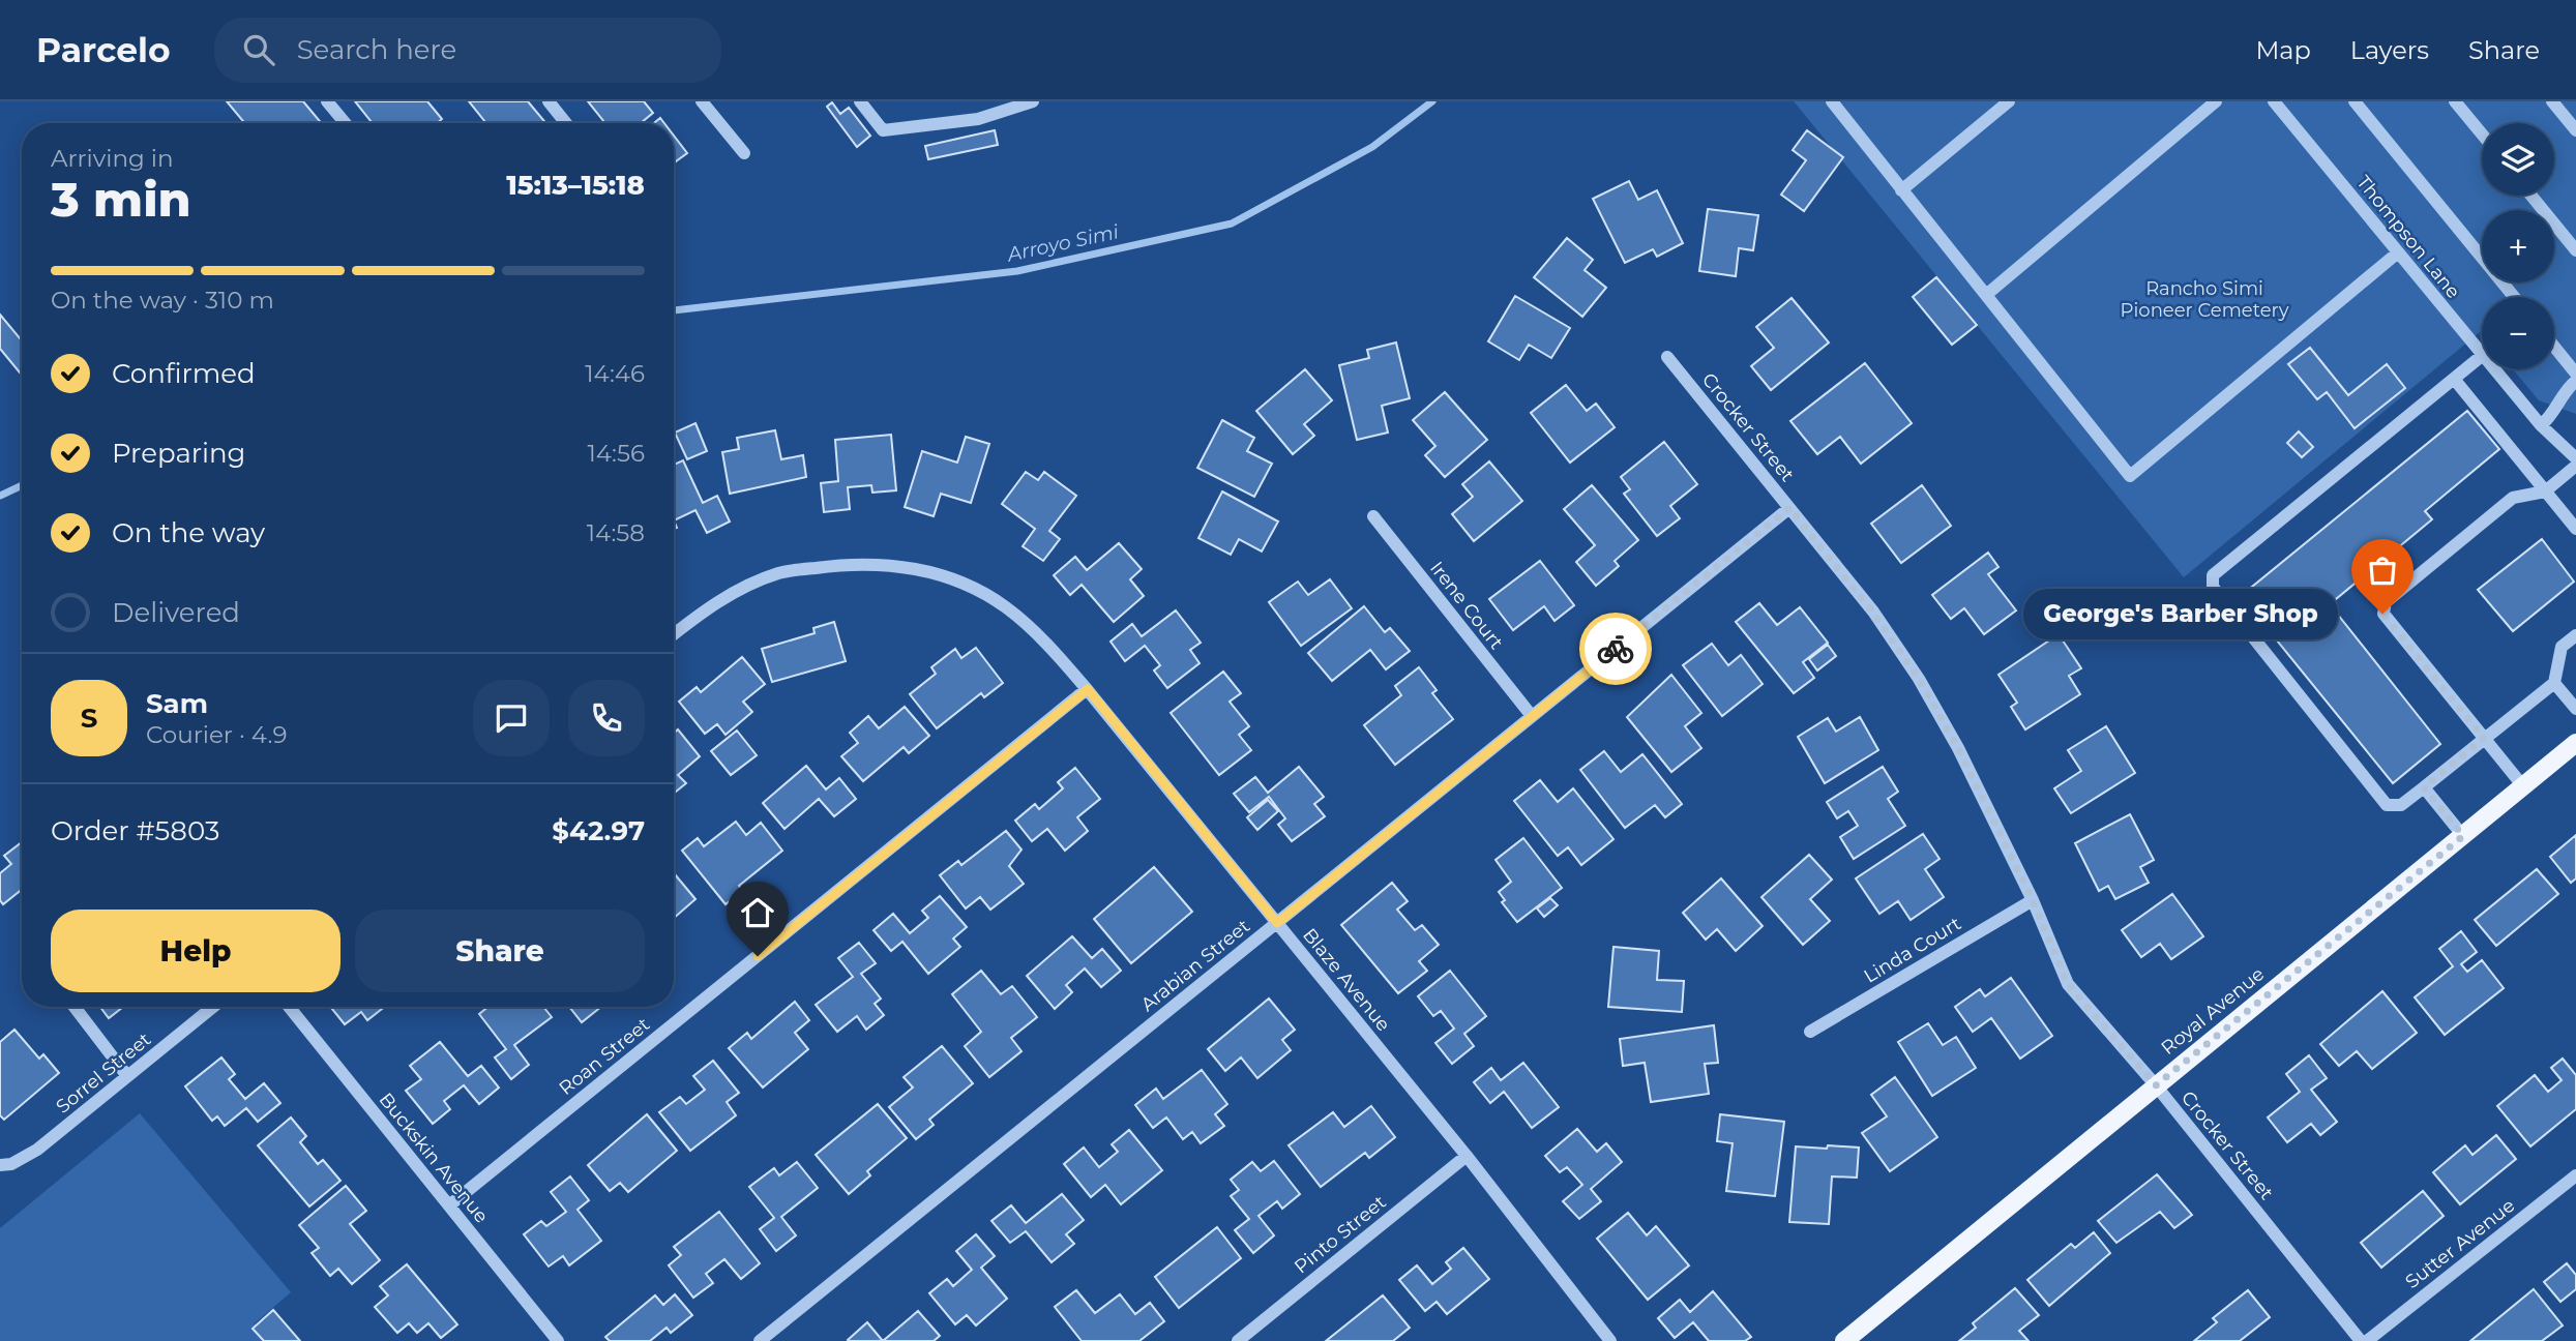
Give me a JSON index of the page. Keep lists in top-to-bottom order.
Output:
{
  "streets": {
    "main road": ["Royal Avenue"],
    "street": [
      "Thompson Lane",
      "Crocker Street",
      "Irene Court",
      "Linda Court",
      "Arabian Street",
      "Blaze Avenue",
      "Roan Street",
      "Sorrel Street",
      "Buckskin Avenue",
      "Pinto Street",
      "Sutter Avenue"
    ]
  },
  "crossings": [
    ["Crocker Street", "Linda Court"],
    ["Crocker Street", "Arabian Street"],
    ["Crocker Street", "Royal Avenue"],
    ["Irene Court", "Arabian Street"],
    ["Arabian Street", "Blaze Avenue"],
    ["Blaze Avenue", "Roan Street"],
    ["Blaze Avenue", "Pinto Street"],
    ["Roan Street", "Buckskin Avenue"]
  ],
  "water": ["Arroyo Simi"],
  "parks": ["Rancho Simi Pioneer Cemetery"],
  "places": ["George's Barber Shop"],
  "page": {
    "header": "Parcelo",
    "search": "Search here",
    "nav": ["Map", "Layers", "Share"],
    "map_buttons": ["+", "−"],
    "heading": ["3 min", "Arriving in", "15:13–15:18"],
    "panel": [
      "Sam",
      "Courier · 4.9",
      "Order #5803",
      "$42.97"
    ],
    "bar": "On the way · 310 m",
    "list": [
      ["Confirmed", "14:46"],
      ["Preparing", "14:56"],
      ["On the way", "14:58"],
      "Delivered"
    ],
    "bubble": "George's Barber Shop",
    "round": "S",
    "buttons": ["Help", "Share"]
  }
}
